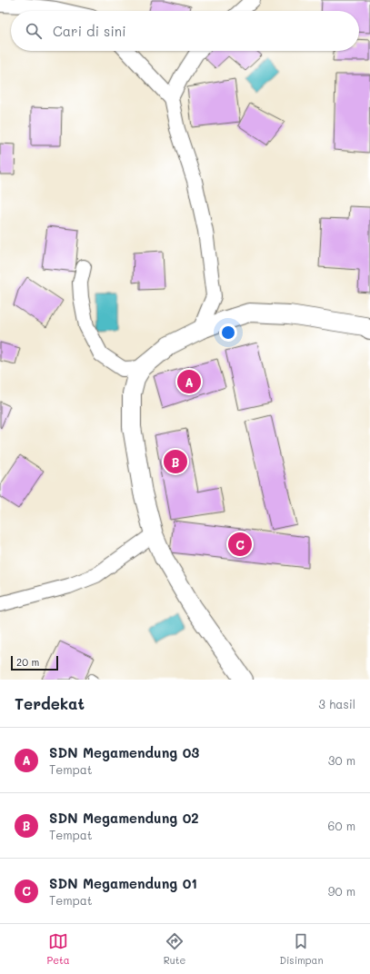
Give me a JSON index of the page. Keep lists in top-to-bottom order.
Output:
{
  "scale_bar": "20 m",
  "page": {
    "search": "Cari di sini",
    "pins": ["A", "B", "C"],
    "scale": "20 m",
    "heading": ["Terdekat", "3 hasil"],
    "list": [
      {
        "mark": "A",
        "name": "SDN Megamendung 03",
        "note": "Tempat",
        "value": "30 m"
      },
      {
        "mark": "B",
        "name": "SDN Megamendung 02",
        "note": "Tempat",
        "value": "60 m"
      },
      {
        "mark": "C",
        "name": "SDN Megamendung 01",
        "note": "Tempat",
        "value": "90 m"
      }
    ],
    "nav": ["Peta", "Rute", "Disimpan"]
  }
}
